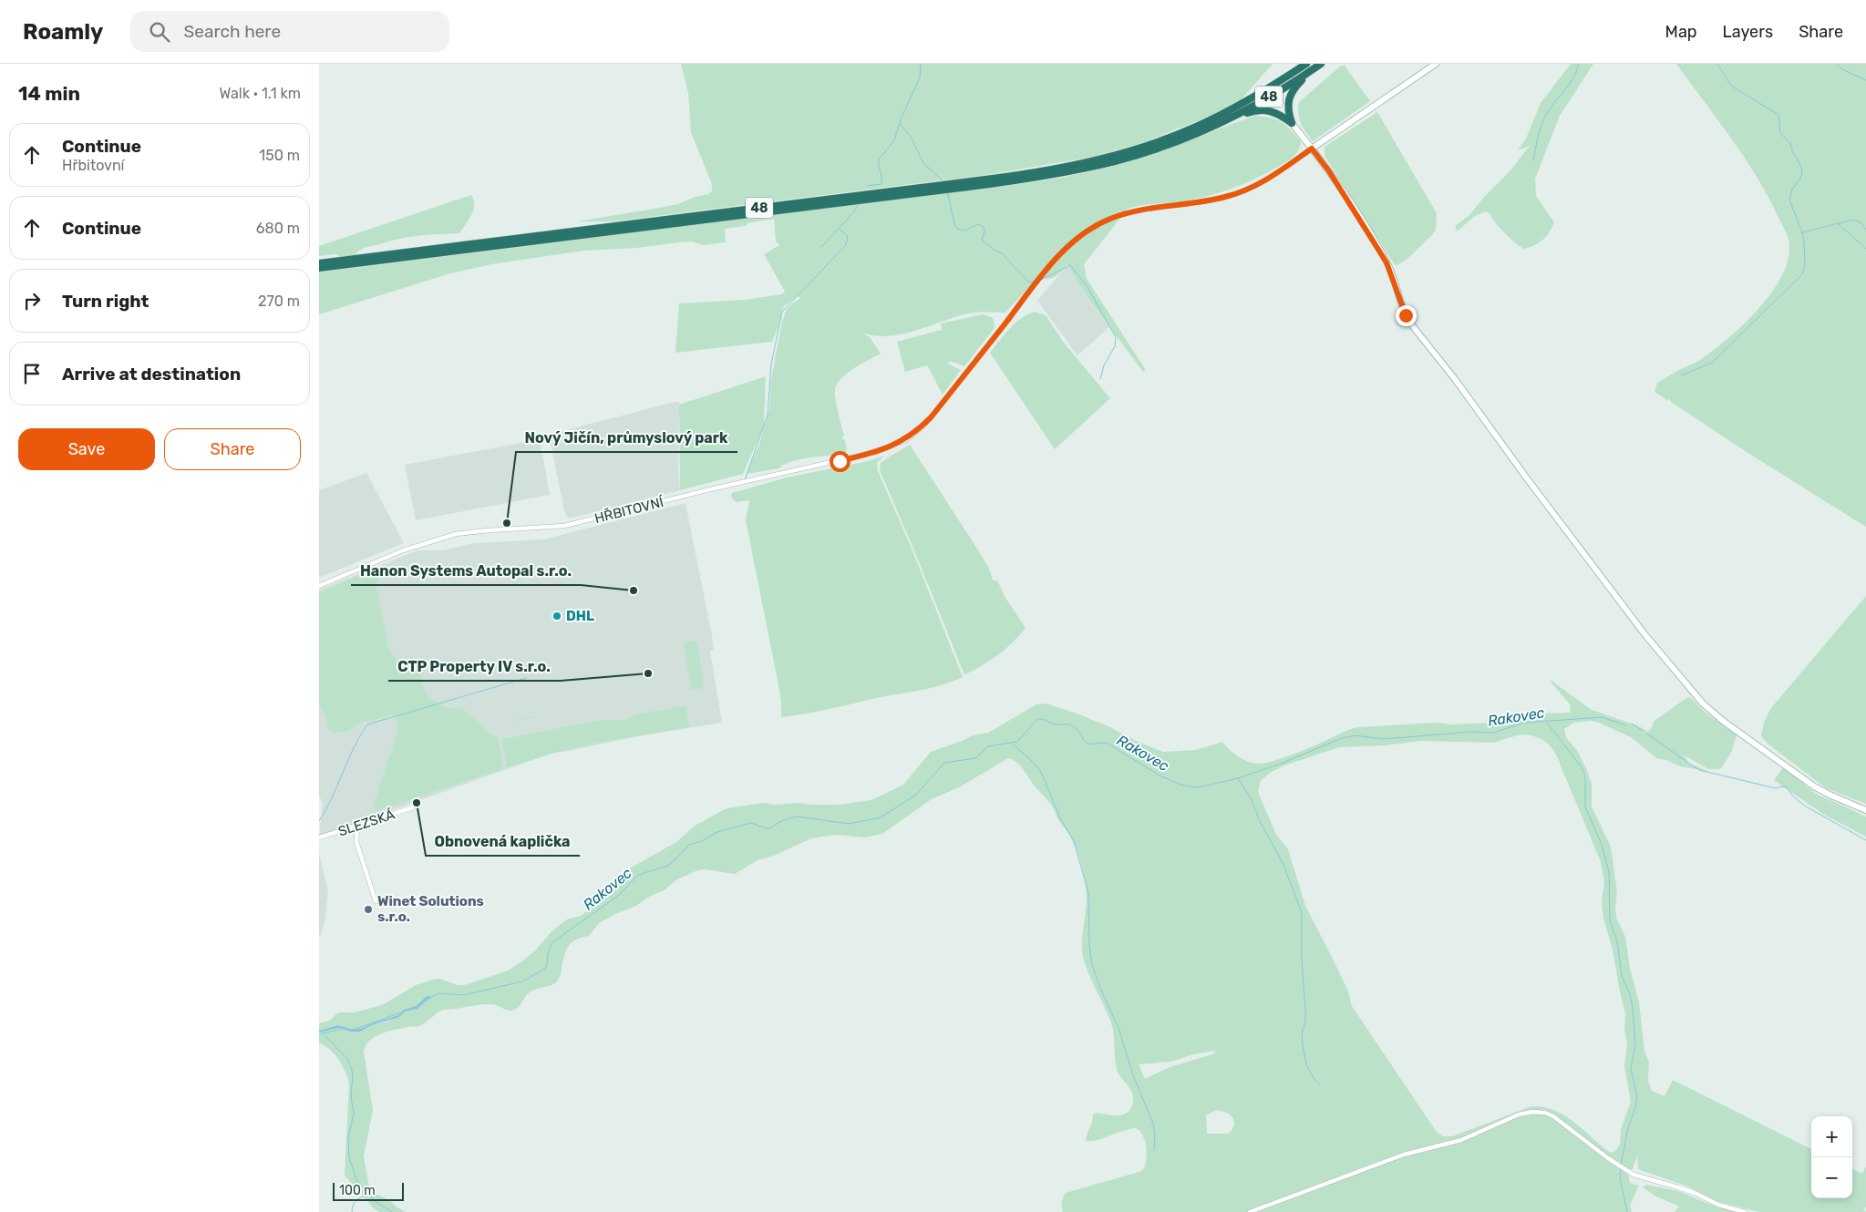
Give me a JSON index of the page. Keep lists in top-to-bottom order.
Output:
{
  "streets": {
    "highway": ["48"],
    "street": ["HŘBITOVNÍ", "SLEZSKÁ"]
  },
  "water": ["Rakovec"],
  "places": [
    "Nový Jičín, průmyslový park",
    "Hanon Systems Autopal s.r.o.",
    "DHL",
    "CTP Property IV s.r.o.",
    "Obnovená kaplička",
    "Winet Solutions s.r.o."
  ],
  "scale_bar": "100 m",
  "page": {
    "header": "Roamly",
    "search": "Search here",
    "nav": ["Map", "Layers", "Share"],
    "heading": ["14 min", "Walk · 1.1 km"],
    "list": [
      ["Continue", "Hřbitovní", "150 m"],
      ["Continue", "680 m"],
      ["Turn right", "270 m"],
      "Arrive at destination"
    ],
    "buttons": ["Save", "Share"],
    "map_buttons": ["+", "−"],
    "scale": "100 m"
  }
}
